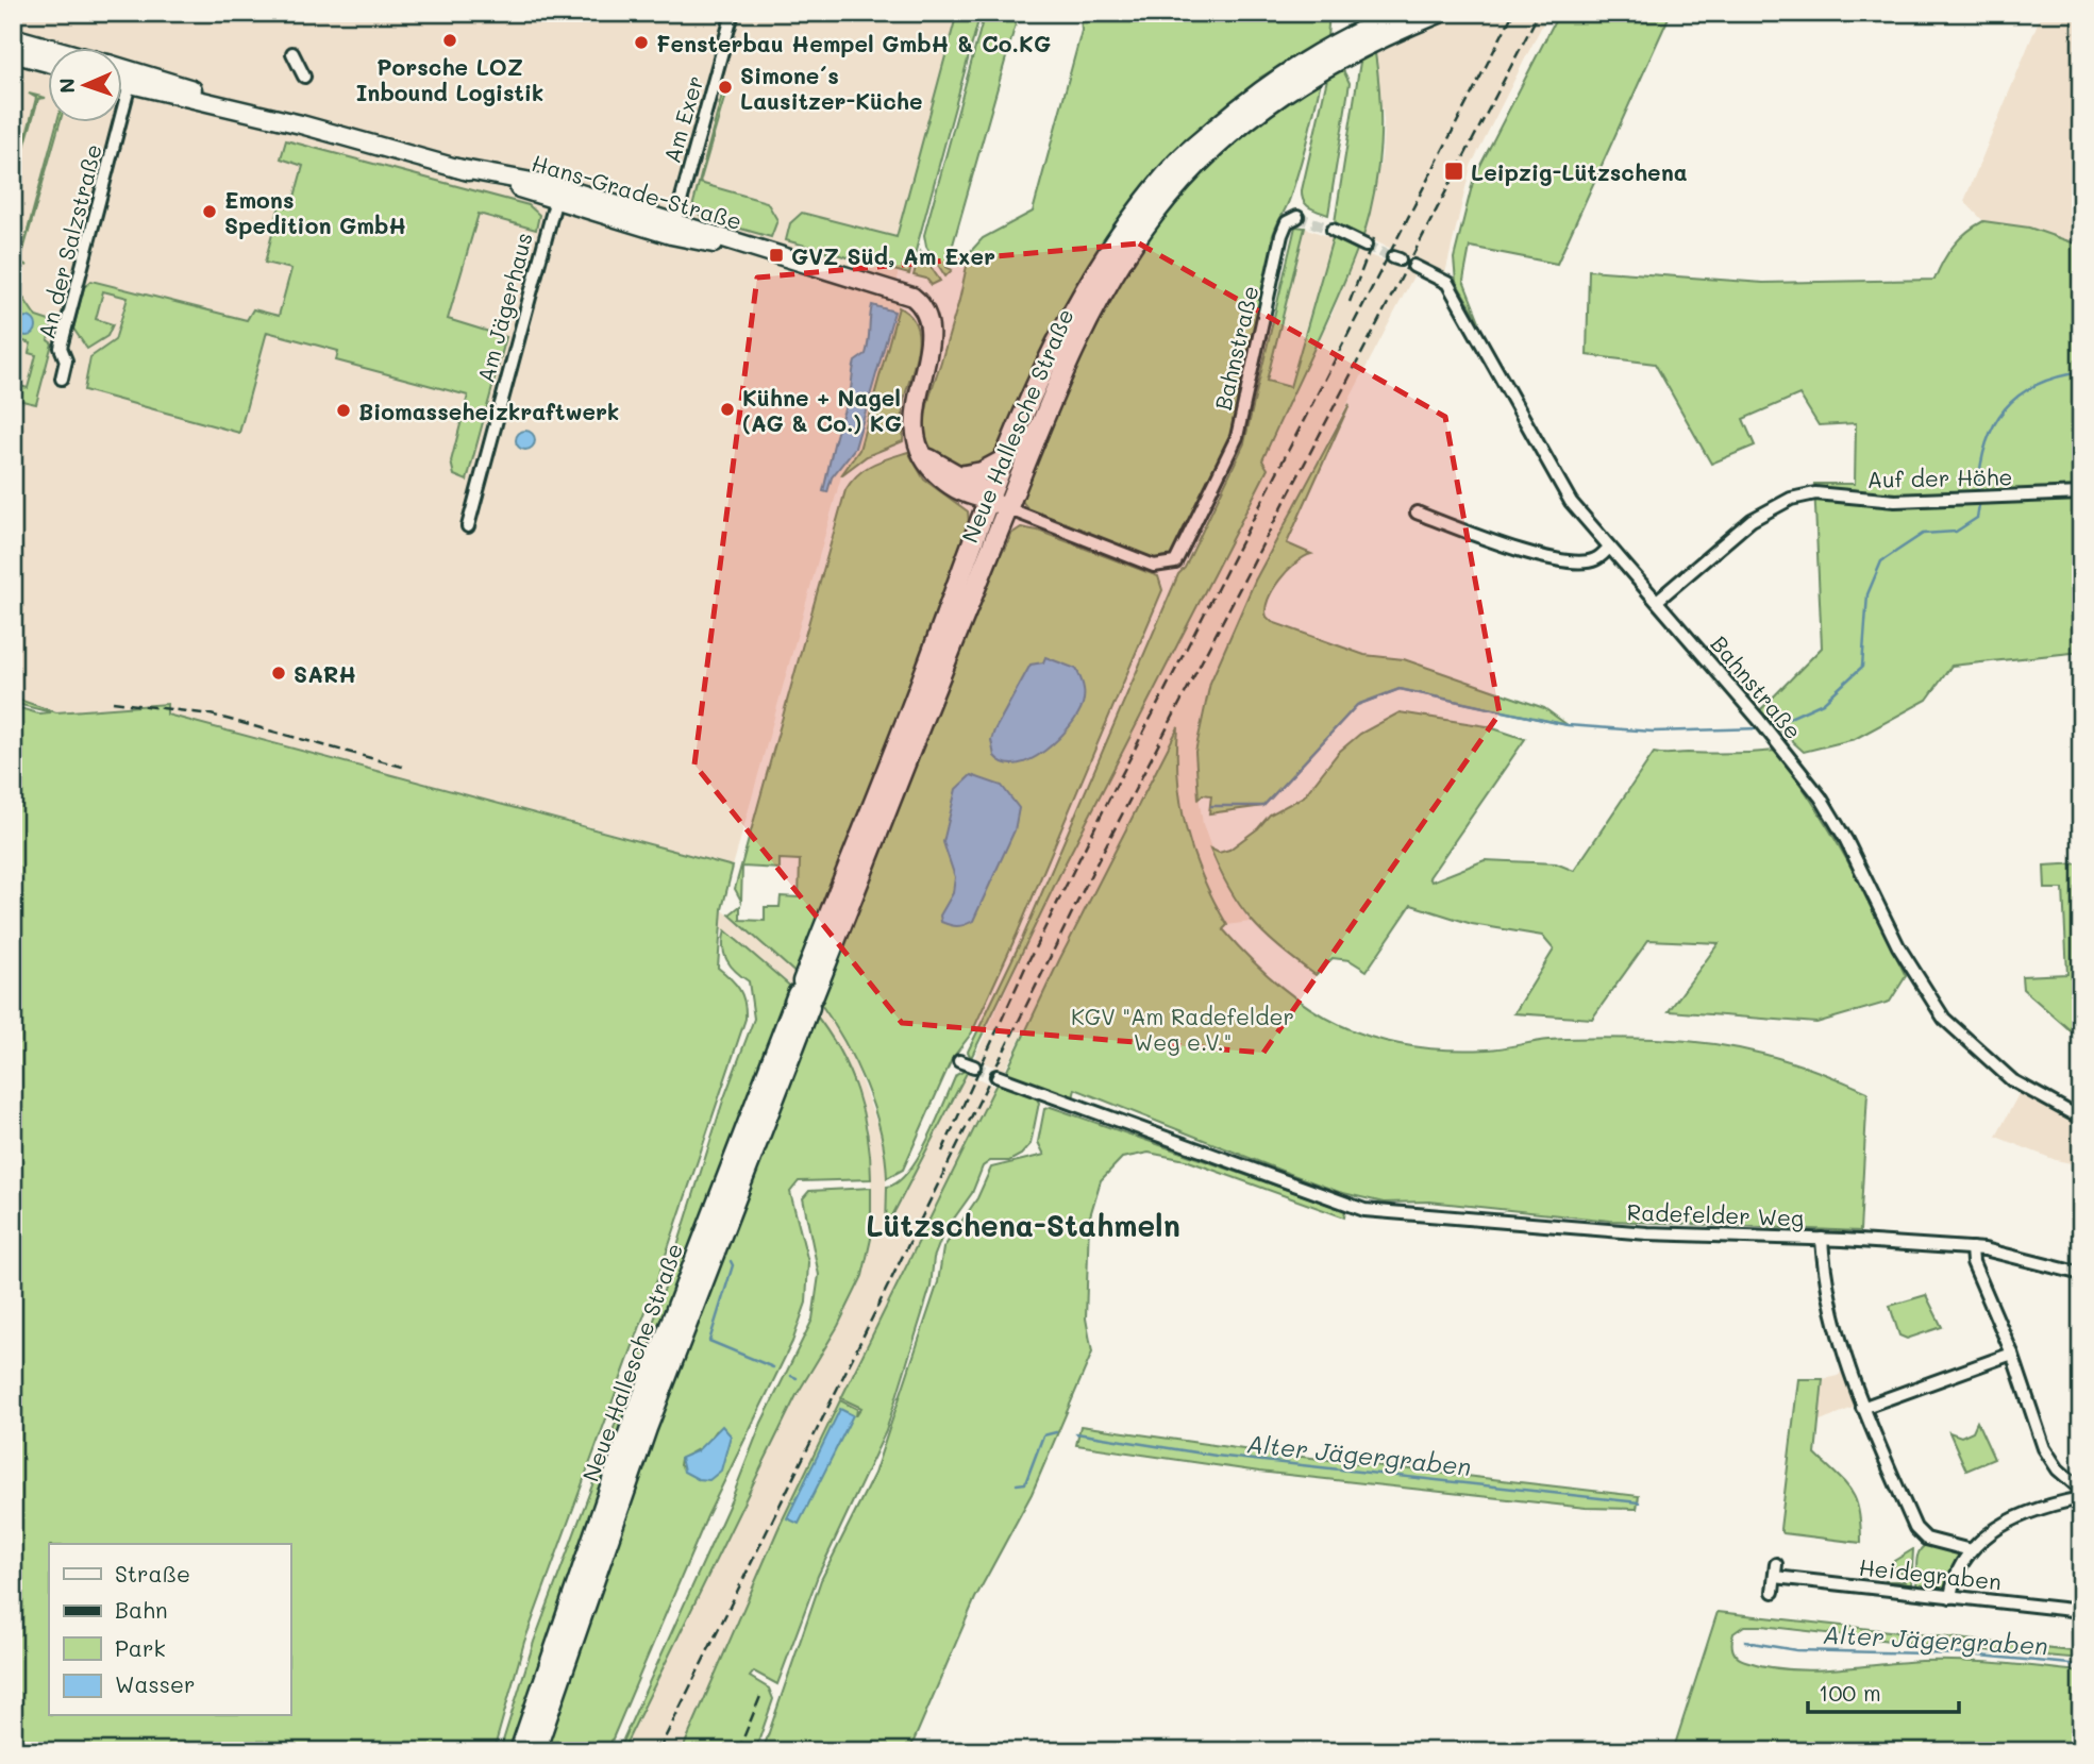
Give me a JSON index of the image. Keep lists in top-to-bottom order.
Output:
{
  "streets": {
    "main road": ["Neue Hallesche Straße"],
    "street": [
      "Am Exer",
      "Hans-Grade-Straße",
      "An der Salzstraße",
      "Am Jägerhaus",
      "Bahnstraße",
      "Auf der Höhe",
      "Radefelder Weg",
      "Heidegraben"
    ]
  },
  "crossings": [
    ["Am Exer", "Hans-Grade-Straße"],
    ["Hans-Grade-Straße", "An der Salzstraße"],
    ["Hans-Grade-Straße", "Am Jägerhaus"],
    ["Hans-Grade-Straße", "Bahnstraße"],
    ["Hans-Grade-Straße", "Neue Hallesche Straße"],
    ["Bahnstraße", "Neue Hallesche Straße"],
    ["Bahnstraße", "Auf der Höhe"]
  ],
  "districts": ["Lützschena-Stahmeln"],
  "water": ["Alter Jägergraben"],
  "parks": ["KGV \"Am Radefelder Weg e.V.\""],
  "places": {
    "other": [
      "Porsche LOZ Inbound Logistik",
      "Fensterbau Hempel GmbH & Co.KG",
      "Simone´s Lausitzer-Küche",
      "Emons Spedition GmbH",
      "Kühne + Nagel (AG & Co.) KG",
      "Biomasseheizkraftwerk",
      "SARH"
    ],
    "transit": ["Leipzig-Lützschena", "GVZ Süd, Am Exer"]
  },
  "legend": [
    "Straße",
    "Bahn",
    "Park",
    "Wasser"
  ],
  "scale_bar": "100 m",
  "north": "left"
}
